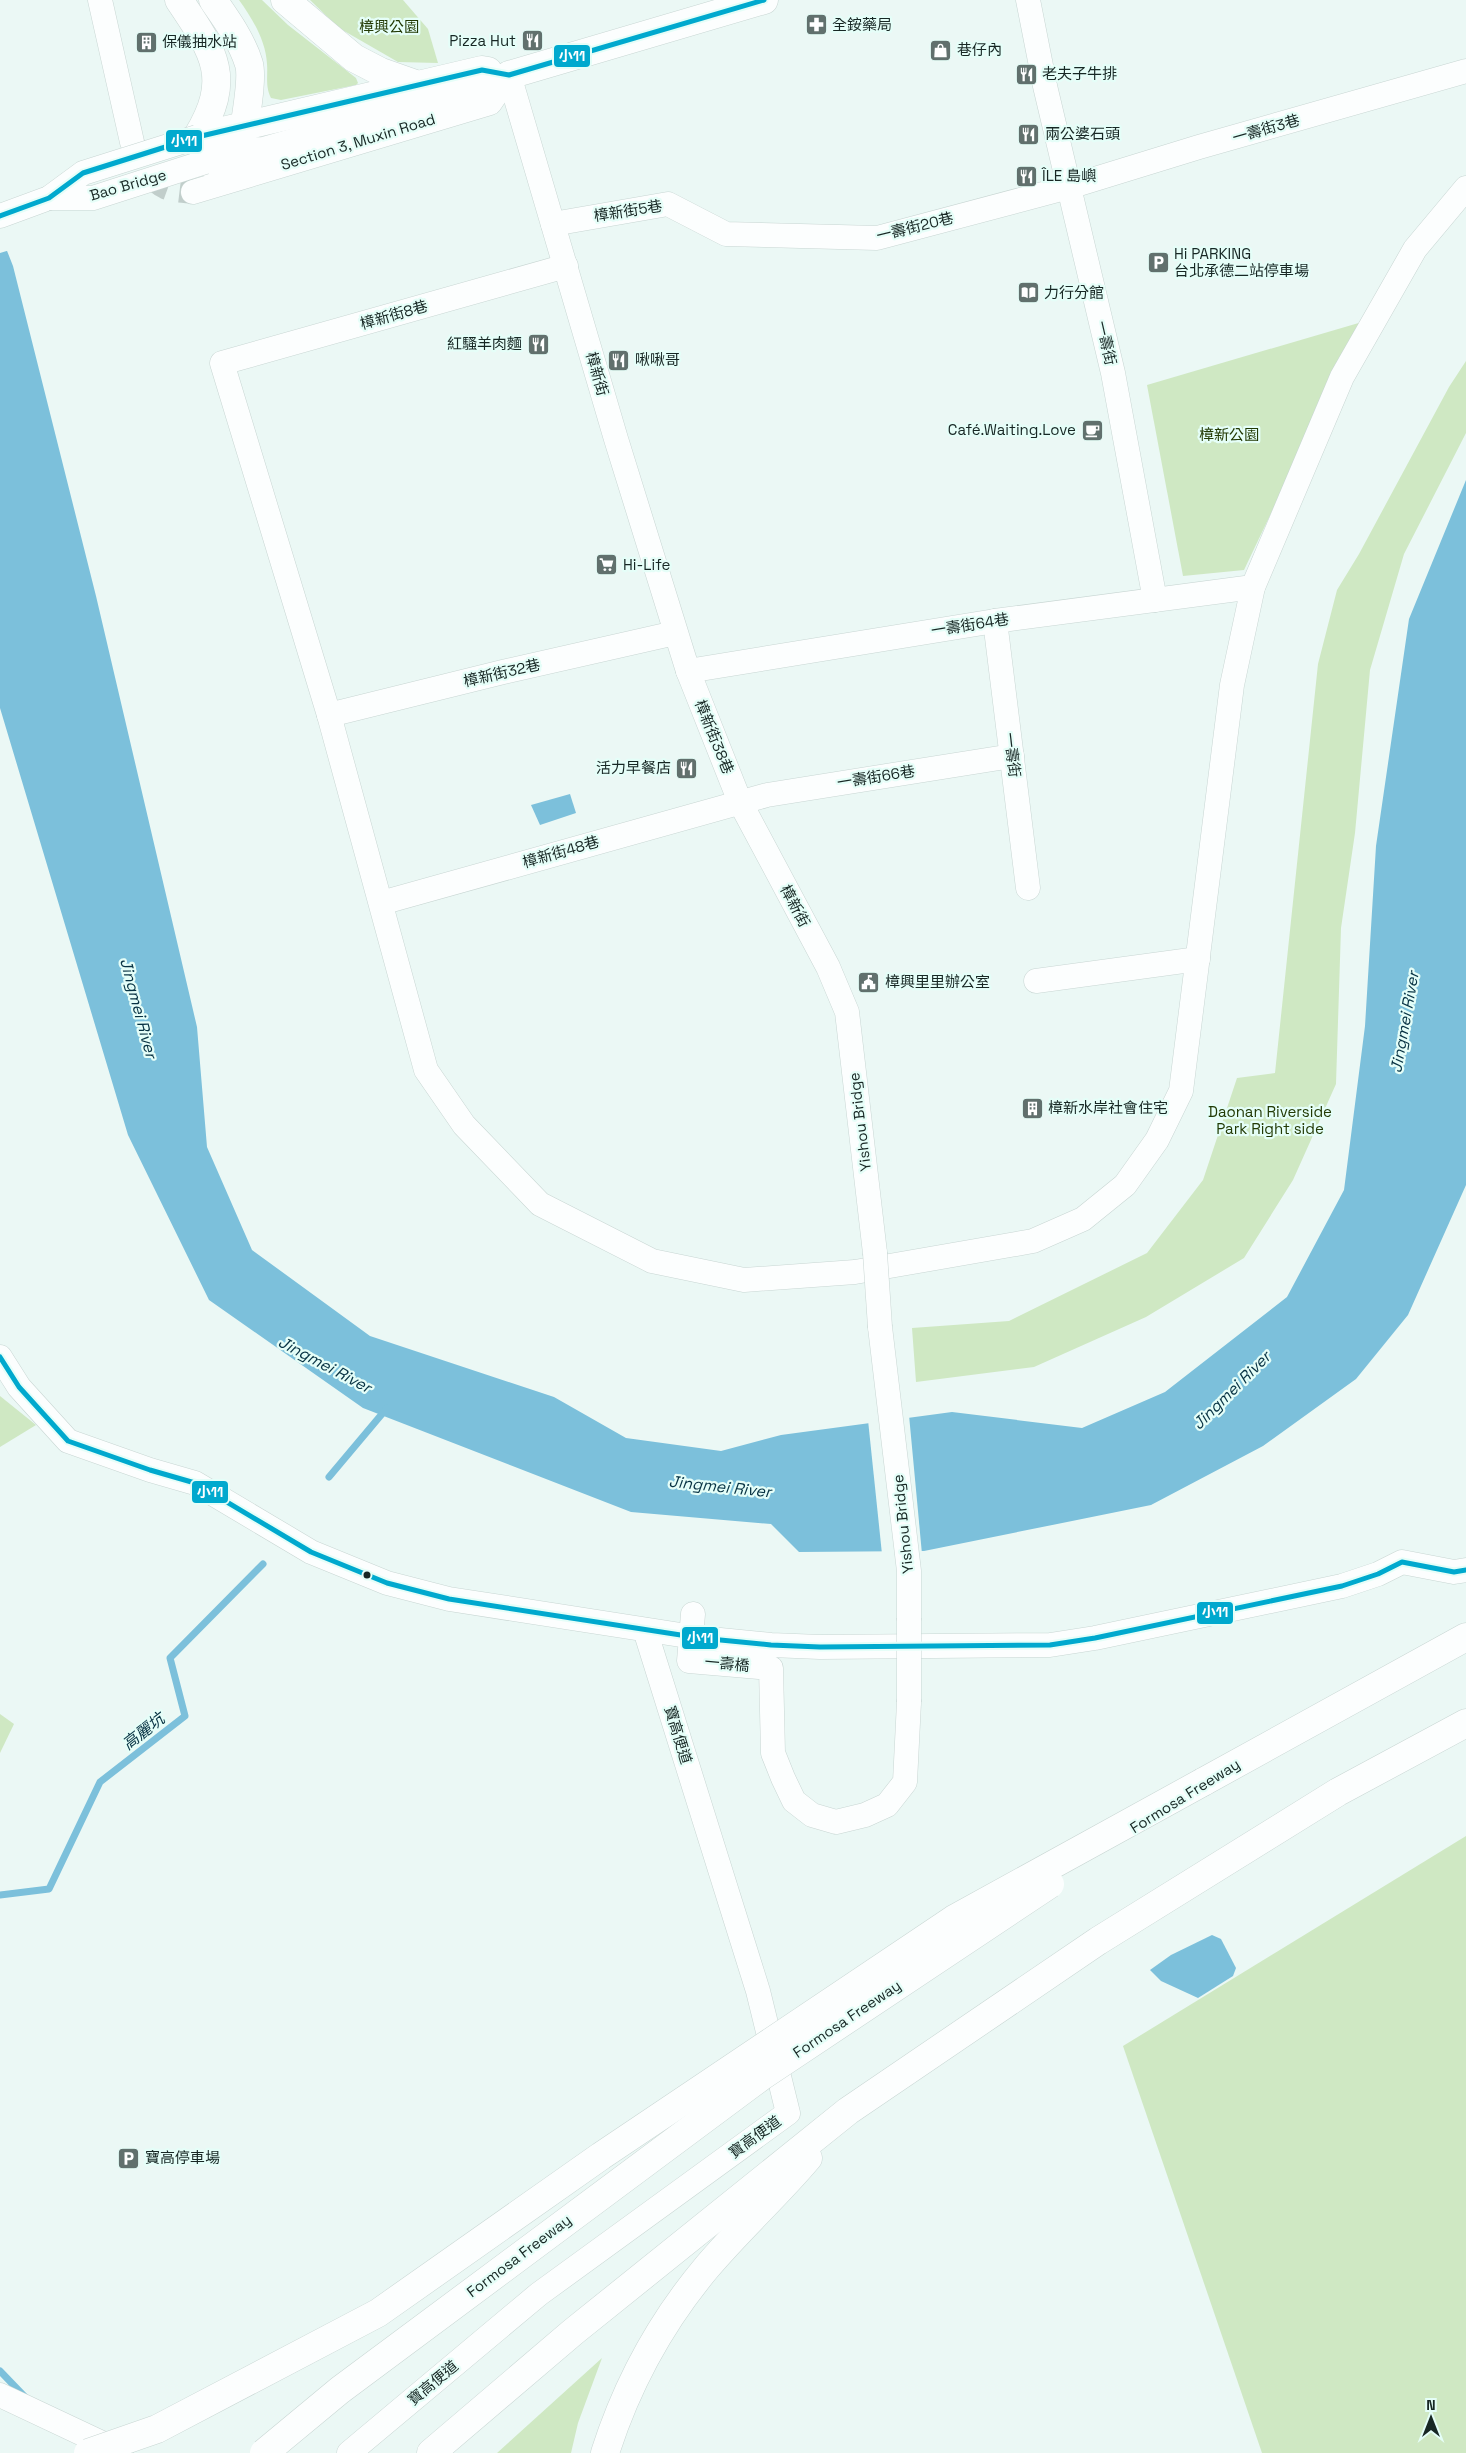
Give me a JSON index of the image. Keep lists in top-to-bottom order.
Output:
{
  "streets": {
    "main road": ["Section 3, Muxin Road", "Formosa Freeway"],
    "street": [
      "一壽街3巷",
      "Bao Bridge",
      "樟新街5巷",
      "一壽街20巷",
      "樟新街8巷",
      "一壽街",
      "樟新街",
      "一壽街64巷",
      "樟新街32巷",
      "樟新街38巷",
      "一壽街66巷",
      "樟新街48巷",
      "Yishou Bridge",
      "寶高便道"
    ]
  },
  "crossings": [
    ["一壽街3巷", "一壽街20巷"],
    ["一壽街3巷", "一壽街"],
    ["Section 3, Muxin Road", "Bao Bridge"],
    ["Section 3, Muxin Road", "樟新街"],
    ["樟新街5巷", "一壽街20巷"],
    ["樟新街5巷", "樟新街"],
    ["一壽街20巷", "一壽街"],
    ["樟新街8巷", "樟新街"],
    ["樟新街8巷", "樟新街32巷"],
    ["一壽街", "一壽街64巷"],
    ["一壽街", "一壽街66巷"],
    ["樟新街", "一壽街64巷"],
    ["樟新街", "樟新街32巷"],
    ["樟新街", "樟新街38巷"],
    ["樟新街", "一壽街66巷"],
    ["樟新街", "樟新街48巷"],
    ["樟新街", "Yishou Bridge"],
    ["一壽街64巷", "樟新街38巷"],
    ["樟新街38巷", "一壽街66巷"],
    ["樟新街38巷", "樟新街48巷"],
    ["一壽街66巷", "樟新街48巷"]
  ],
  "water": ["Jingmei River", "高麗坑"],
  "parks": ["樟興公園", "樟新公園", "Daonan Riverside Park Right side"],
  "places": {
    "pharmacy": ["全銨藥局"],
    "restaurant": [
      "Pizza Hut",
      "老夫子牛排",
      "兩公婆石頭",
      "ÎLE 島嶼",
      "紅騷羊肉麵",
      "啾啾哥",
      "活力早餐店"
    ],
    "building": ["保儀抽水站", "樟新水岸社會住宅"],
    "shop": ["巷仔內"],
    "parking": ["Hi PARKING 台北承德二站停車場", "寶高停車場"],
    "library": ["力行分館"],
    "cafe": ["Café.Waiting.Love"],
    "supermarket": ["Hi-Life"],
    "public building": ["樟興里里辦公室"]
  },
  "lines": ["transit line 小11"],
  "north": "top"
}
